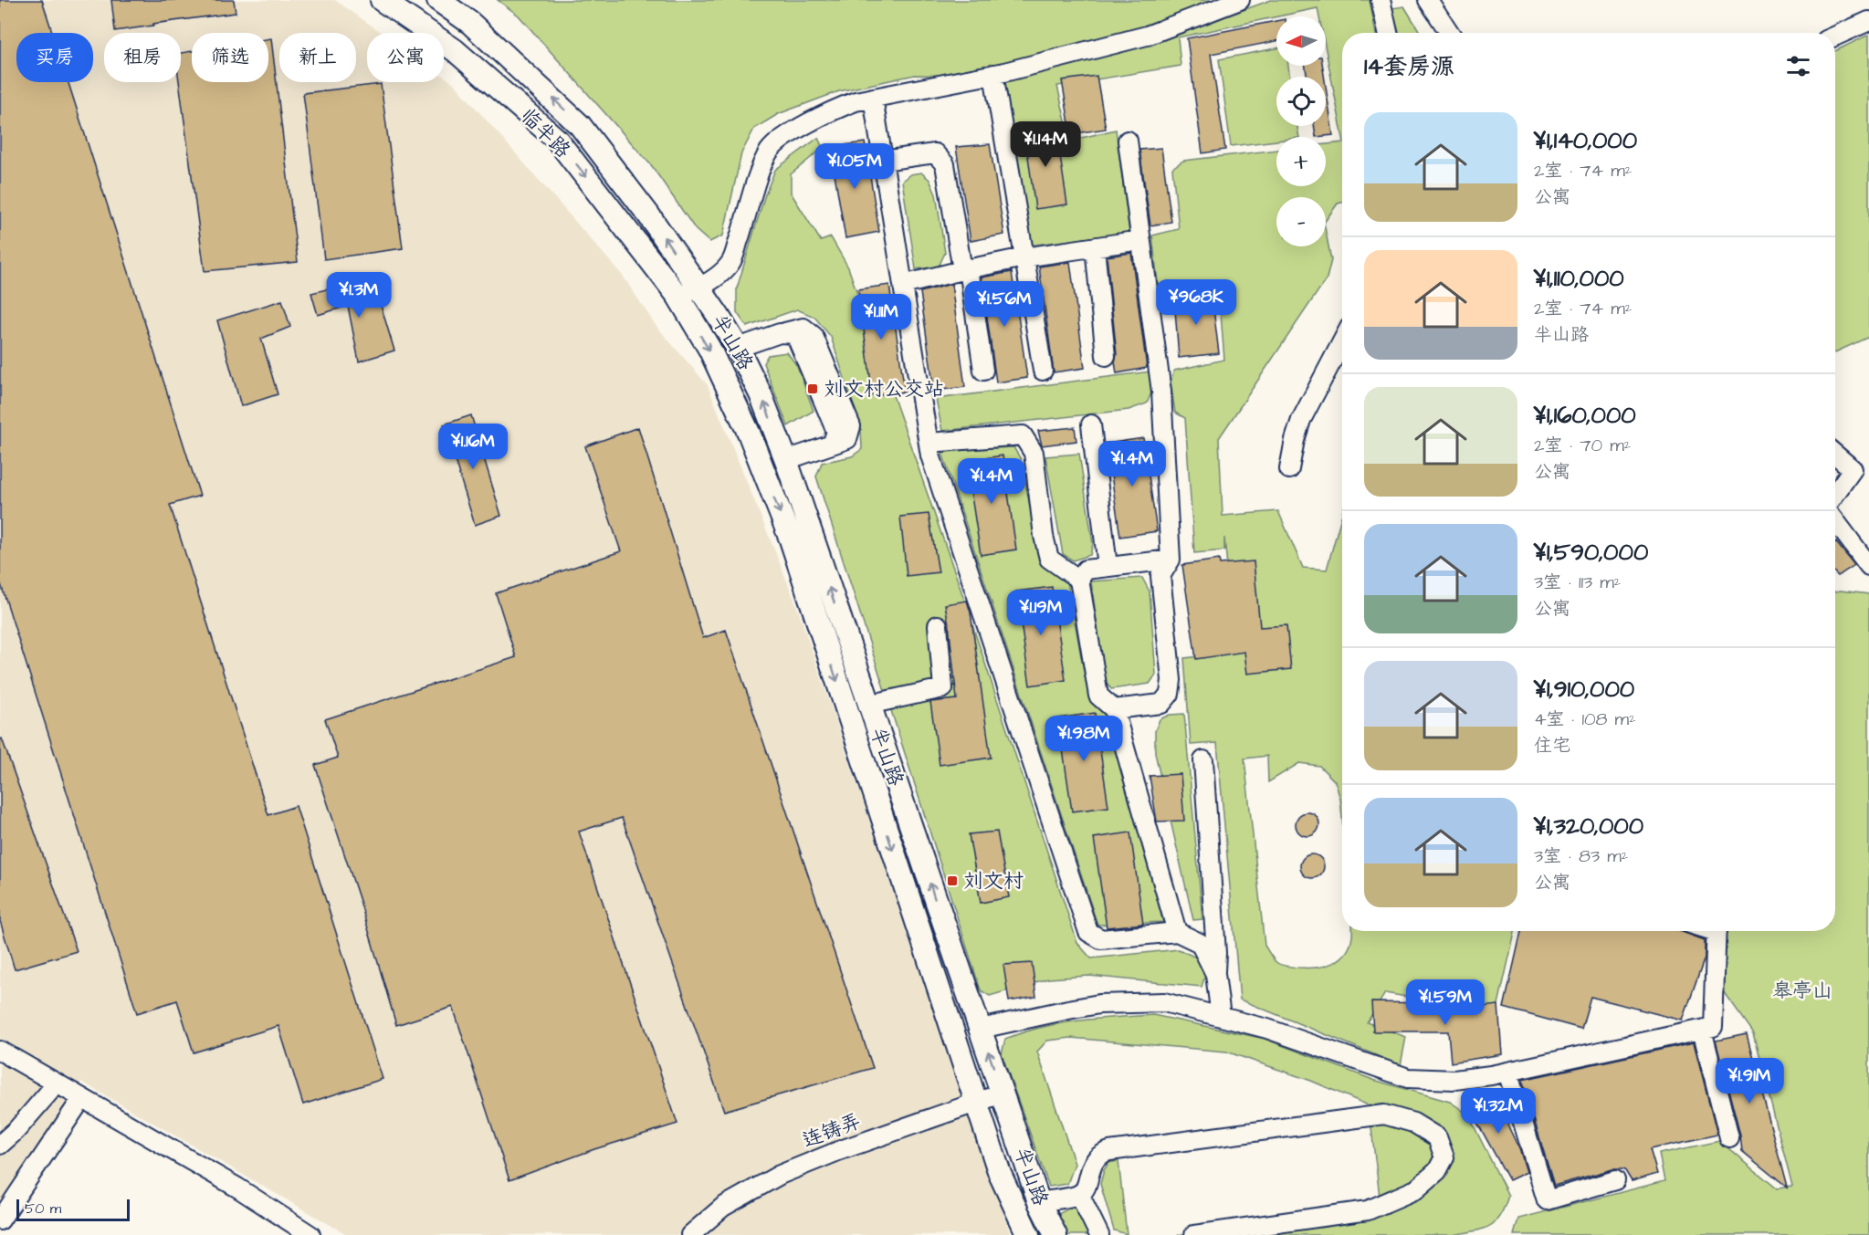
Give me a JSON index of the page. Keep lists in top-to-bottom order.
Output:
{
  "streets": {
    "main road": ["临半路", "半山路"],
    "street": ["连铸弄"]
  },
  "crossings": [
    ["临半路", "半山路"],
    ["半山路", "连铸弄"]
  ],
  "parks": ["皋亭山"],
  "places": {
    "transit": ["刘文村公交站", "刘文村"]
  },
  "scale_bar": "50 m",
  "north": "left",
  "page": {
    "map_buttons": ["+", "−"],
    "chip": [
      "买房",
      "租房",
      "筛选",
      "新上",
      "公寓"
    ],
    "heading": "14套房源",
    "list": [
      {
        "name": "¥1,140,000",
        "note": "2室 · 74 m² · 公寓"
      },
      {
        "name": "¥1,110,000",
        "note": "2室 · 74 m² · 半山路"
      },
      {
        "name": "¥1,160,000",
        "note": "2室 · 70 m² · 公寓"
      },
      {
        "name": "¥1,590,000",
        "note": "3室 · 113 m² · 公寓"
      },
      {
        "name": "¥1,910,000",
        "note": "4室 · 108 m² · 住宅"
      },
      {
        "name": "¥1,320,000",
        "note": "3室 · 83 m² · 公寓"
      }
    ],
    "price": [
      "¥1.14M",
      "¥1.05M",
      "¥1.3M",
      "¥968K",
      "¥1.56M",
      "¥1.11M",
      "¥1.16M",
      "¥1.4M",
      "¥1.4M",
      "¥1.19M",
      "¥1.98M",
      "¥1.59M",
      "¥1.91M",
      "¥1.32M"
    ],
    "scale": "50 m"
  }
}
